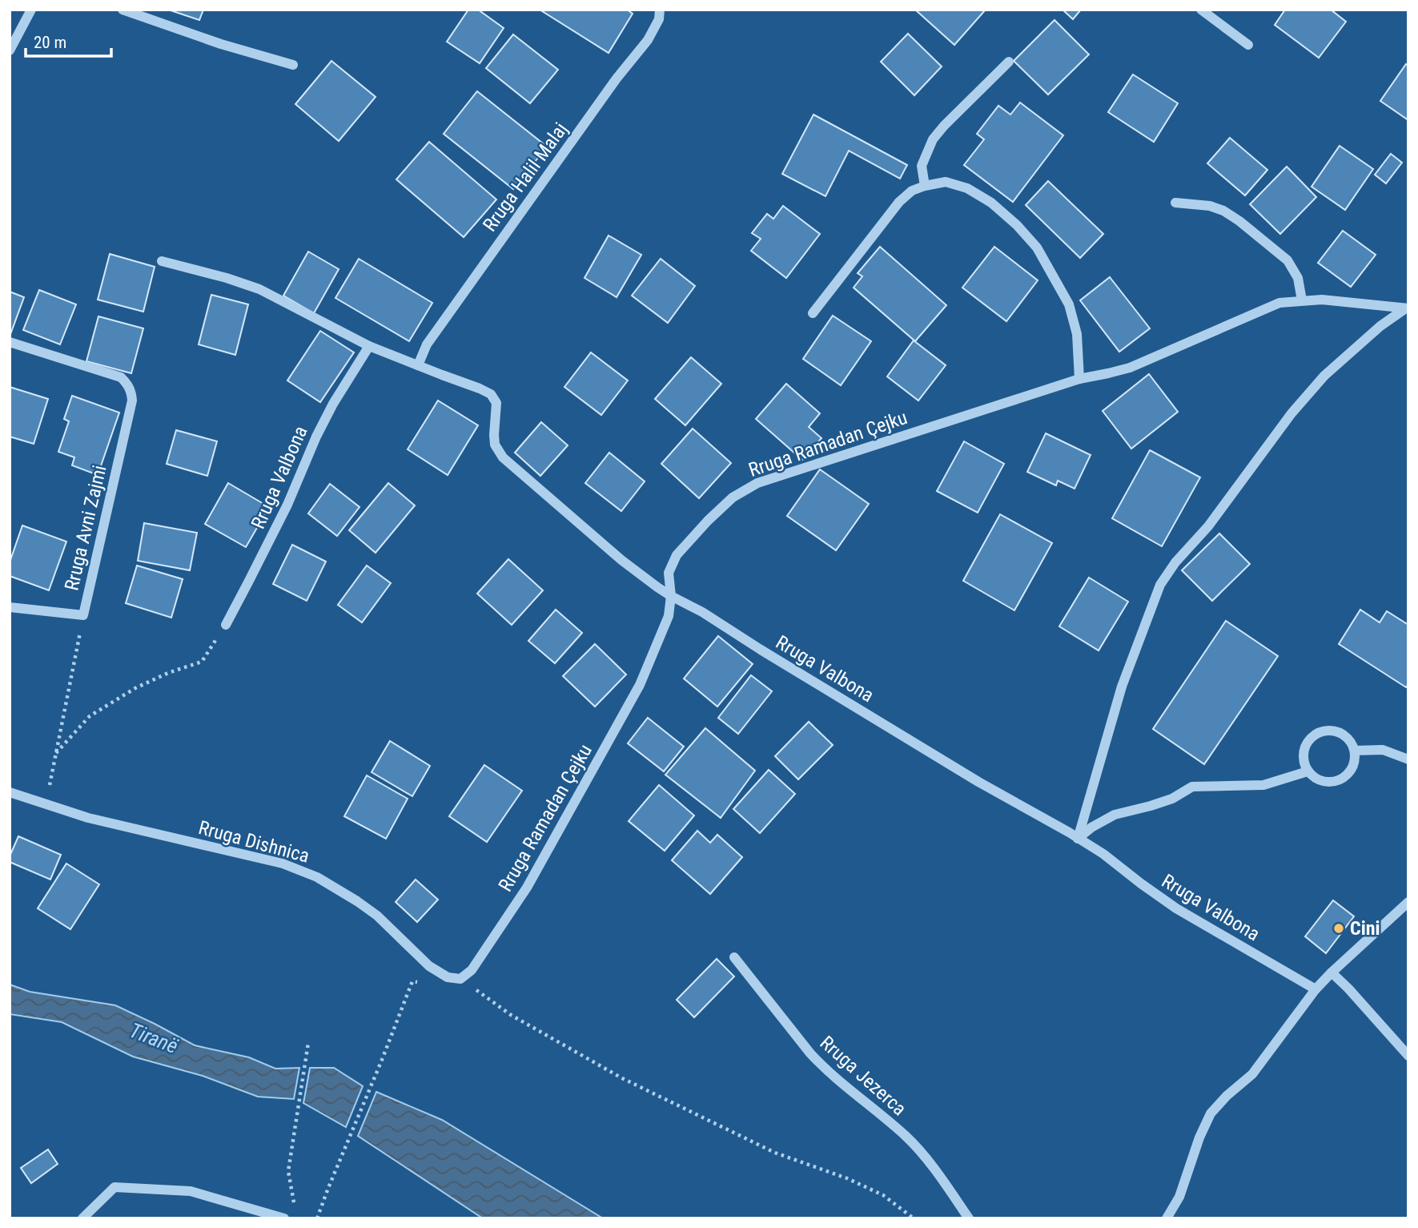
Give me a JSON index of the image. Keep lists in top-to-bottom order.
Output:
{
  "streets": {
    "street": [
      "Rruga Halil Malaj",
      "Rruga Ramadan Çejku",
      "Rruga Valbona",
      "Rruga Avni Zajmi",
      "Rruga Dishnica",
      "Rruga Jezerca"
    ]
  },
  "crossings": [
    ["Rruga Halil Malaj", "Rruga Valbona"],
    ["Rruga Ramadan Çejku", "Rruga Valbona"],
    ["Rruga Ramadan Çejku", "Rruga Dishnica"],
    ["Rruga Avni Zajmi", "Rruga Dishnica"]
  ],
  "water": ["Tiranë"],
  "places": ["Cini"],
  "scale_bar": "20 m"
}
